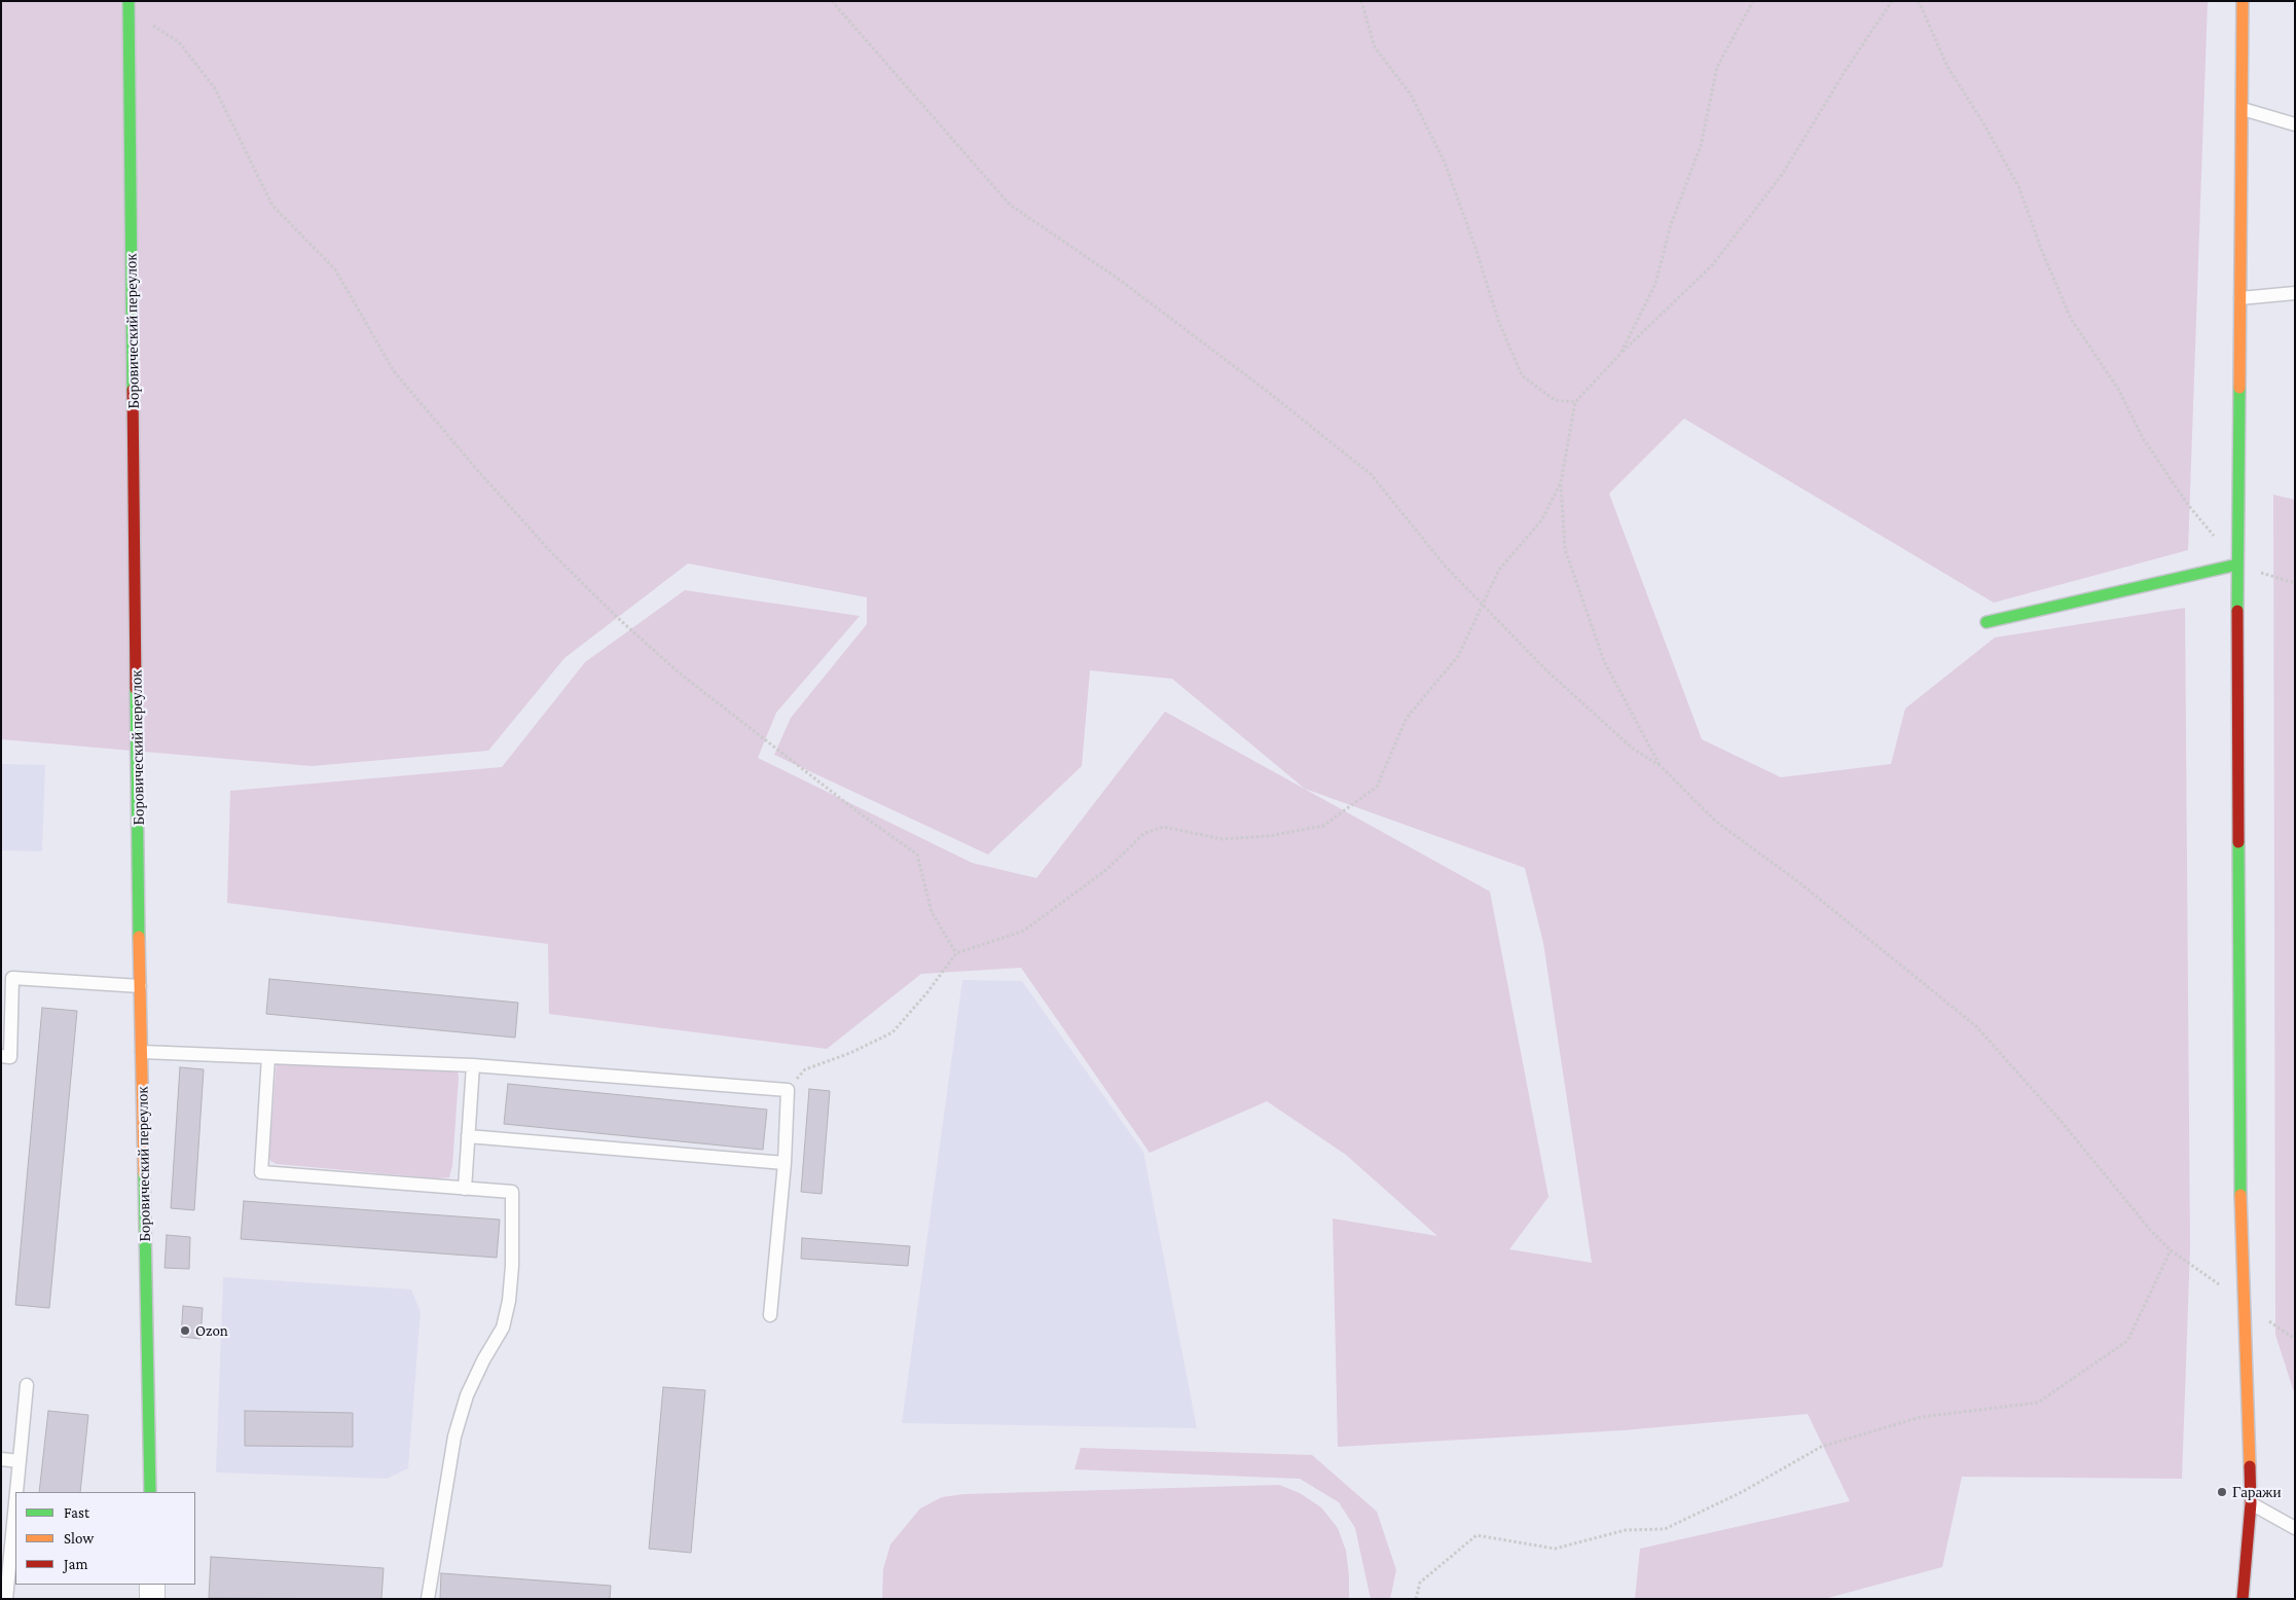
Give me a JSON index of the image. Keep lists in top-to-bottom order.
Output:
{
  "streets": {
    "street": ["Боровический переулок"]
  },
  "places": ["Ozon", "Гаражи"],
  "legend": ["Fast", "Slow", "Jam"]
}
